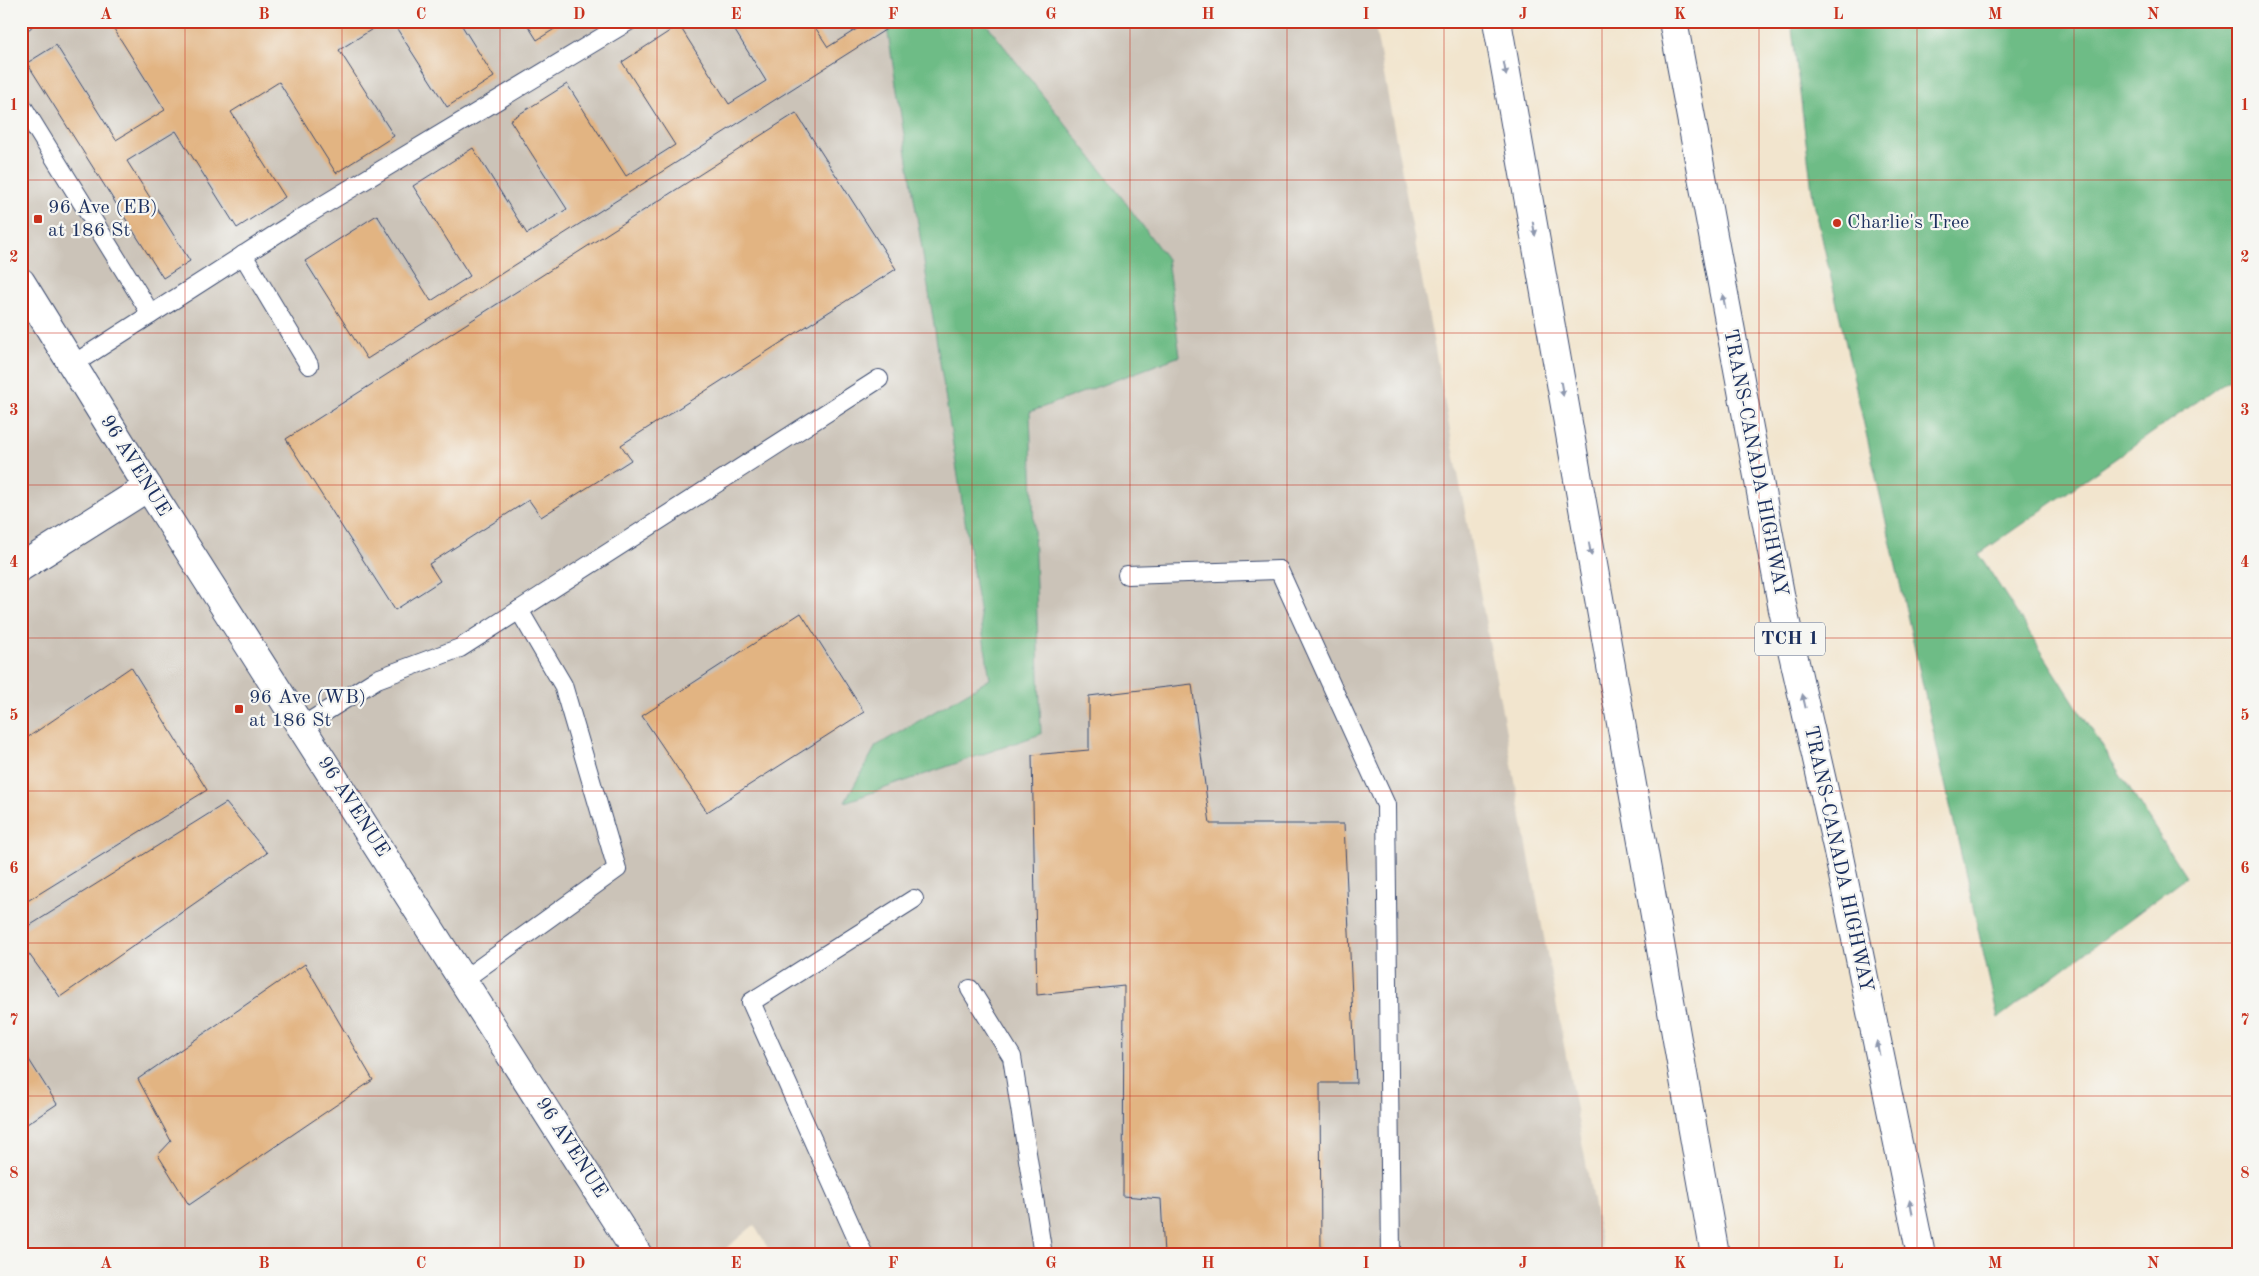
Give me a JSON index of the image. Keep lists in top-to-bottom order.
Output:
{
  "streets": {
    "main road": ["TRANS-CANADA HIGHWAY", "96 AVENUE", "TCH 1"]
  },
  "places": {
    "transit": ["96 Ave (EB) at 186 St", "96 Ave (WB) at 186 St"],
    "other": ["Charlie's Tree"]
  },
  "grid": {
    "columns": [
      "A",
      "B",
      "C",
      "D",
      "E",
      "F",
      "G",
      "H",
      "I",
      "J",
      "K",
      "L",
      "M",
      "N"
    ],
    "rows": [
      "1",
      "2",
      "3",
      "4",
      "5",
      "6",
      "7",
      "8"
    ]
  }
}
